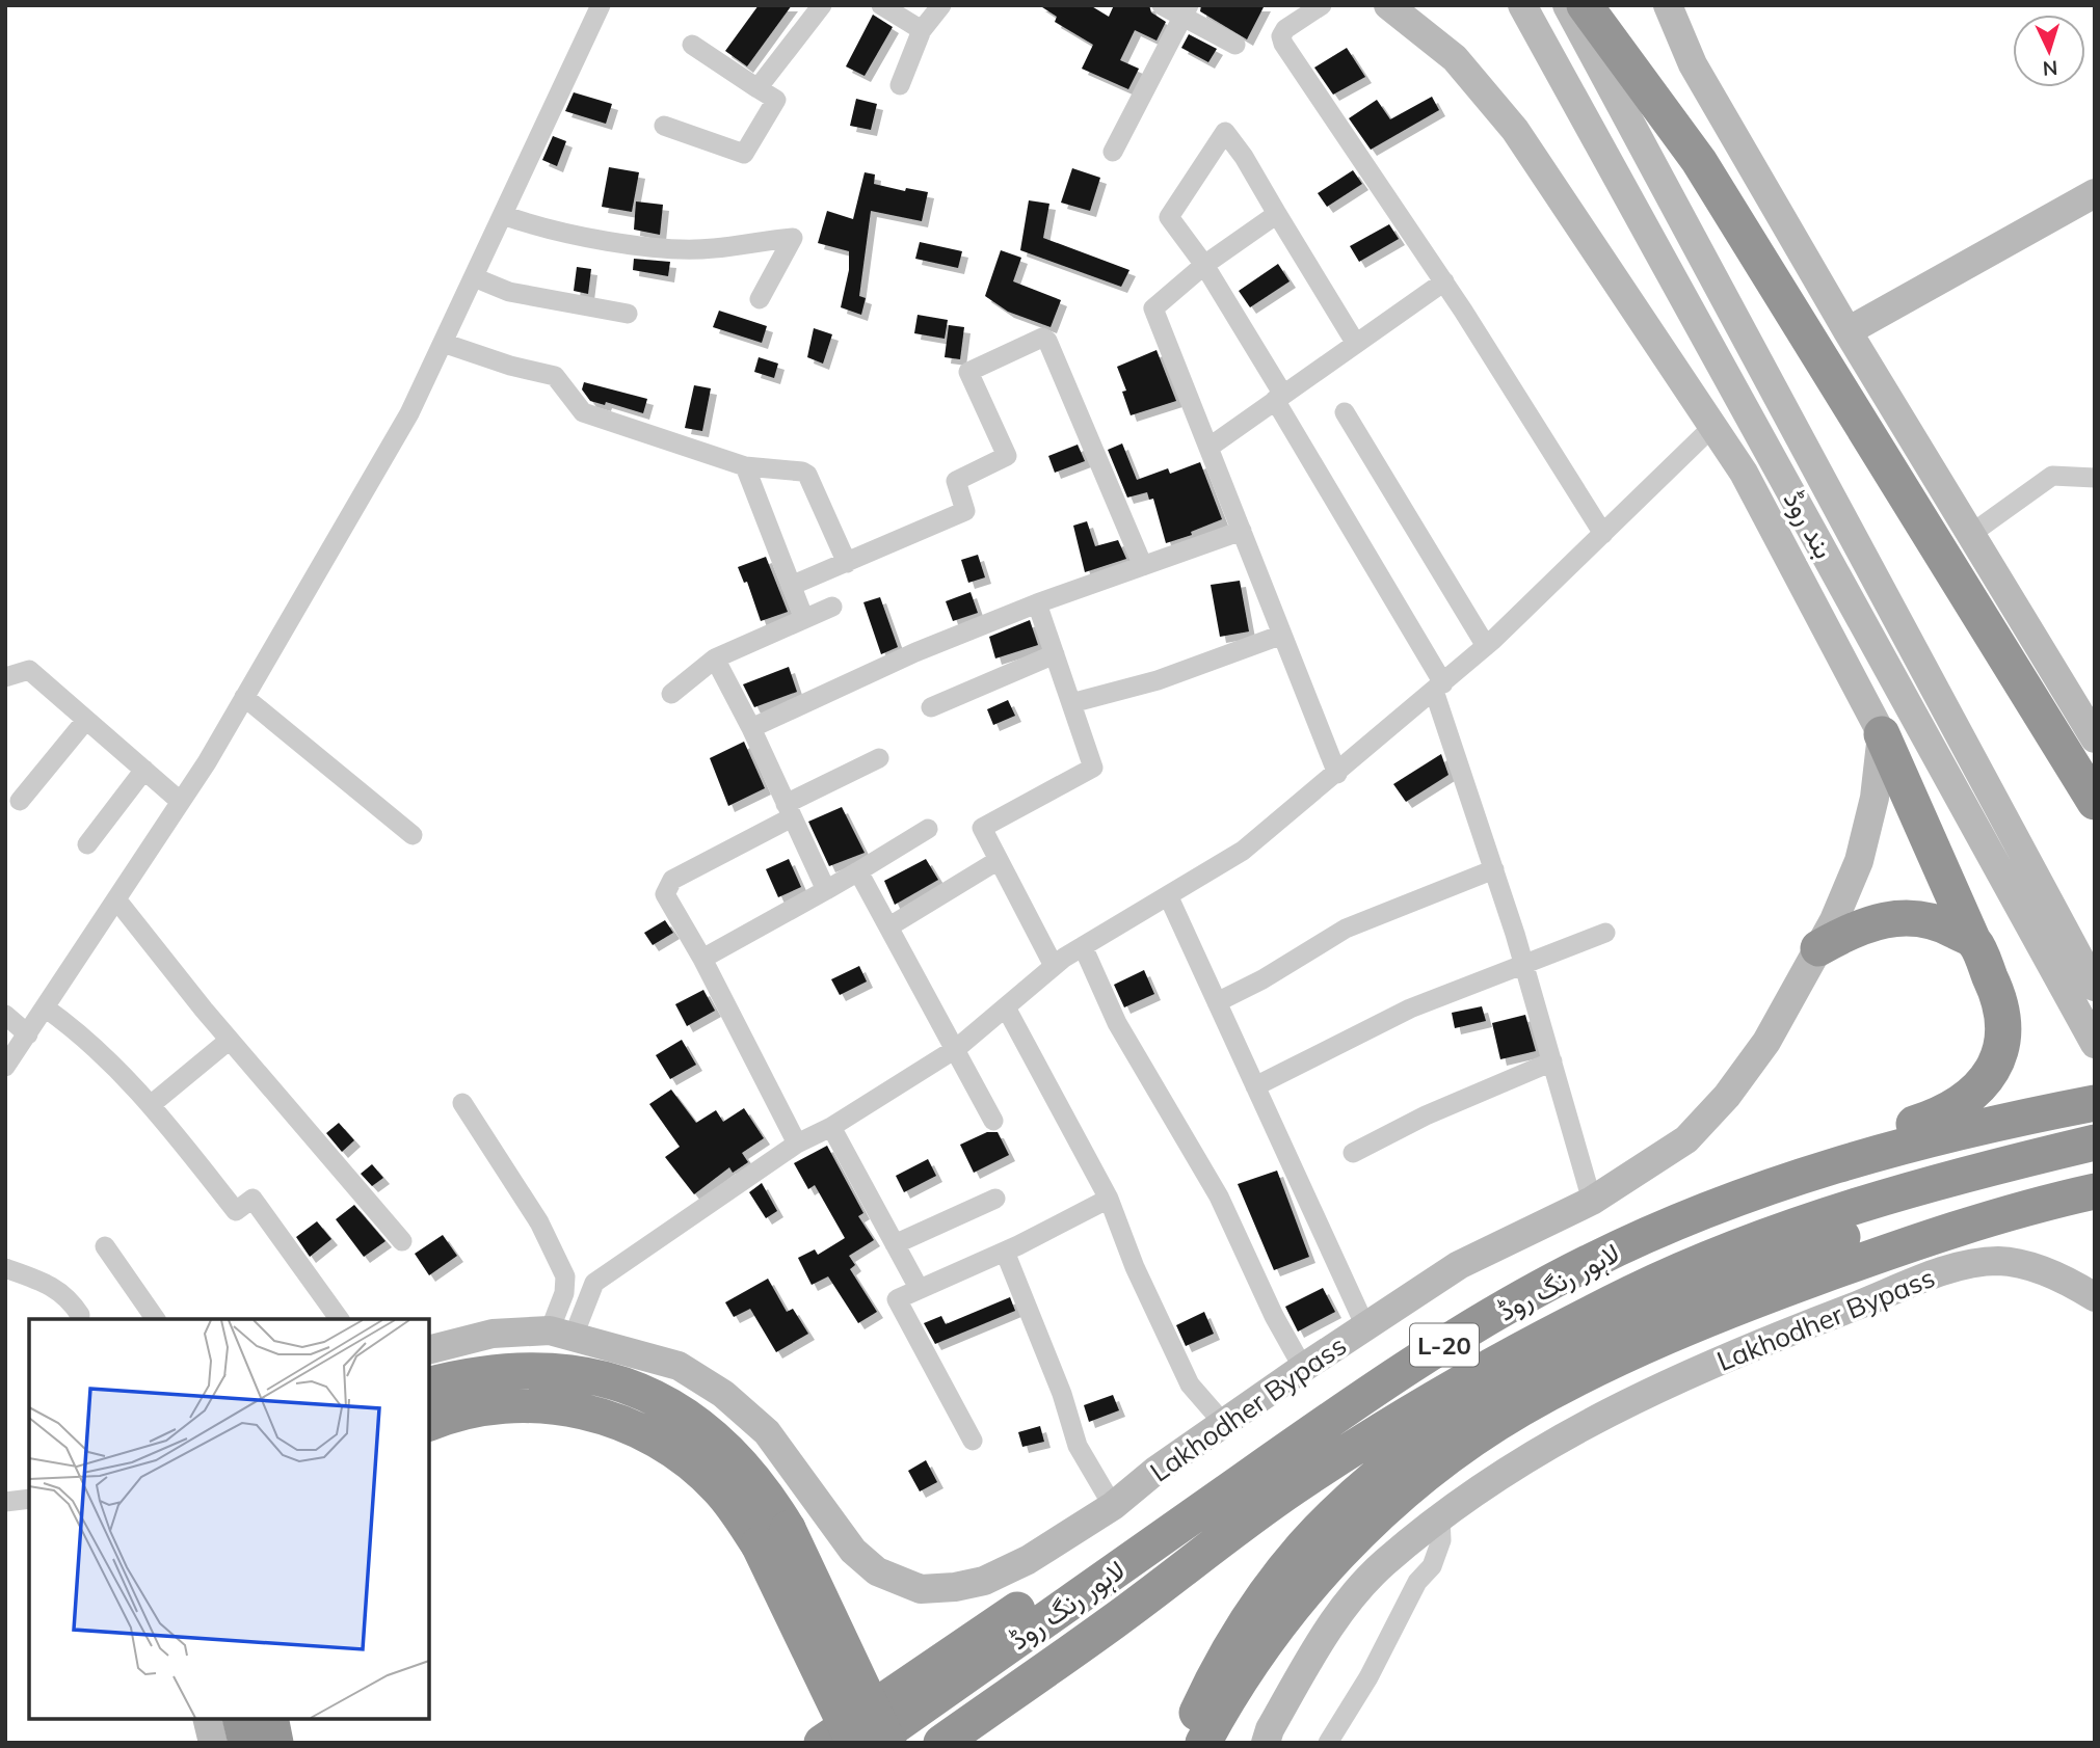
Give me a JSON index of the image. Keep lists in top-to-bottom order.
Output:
{
  "streets": {
    "highway": ["لاہور رنگ روڈ", "L-20"],
    "main road": ["بند روڈ", "Lakhodher Bypass"]
  },
  "crossings": [
    ["بند روڈ", "Lakhodher Bypass"]
  ],
  "north": "bottom"
}
